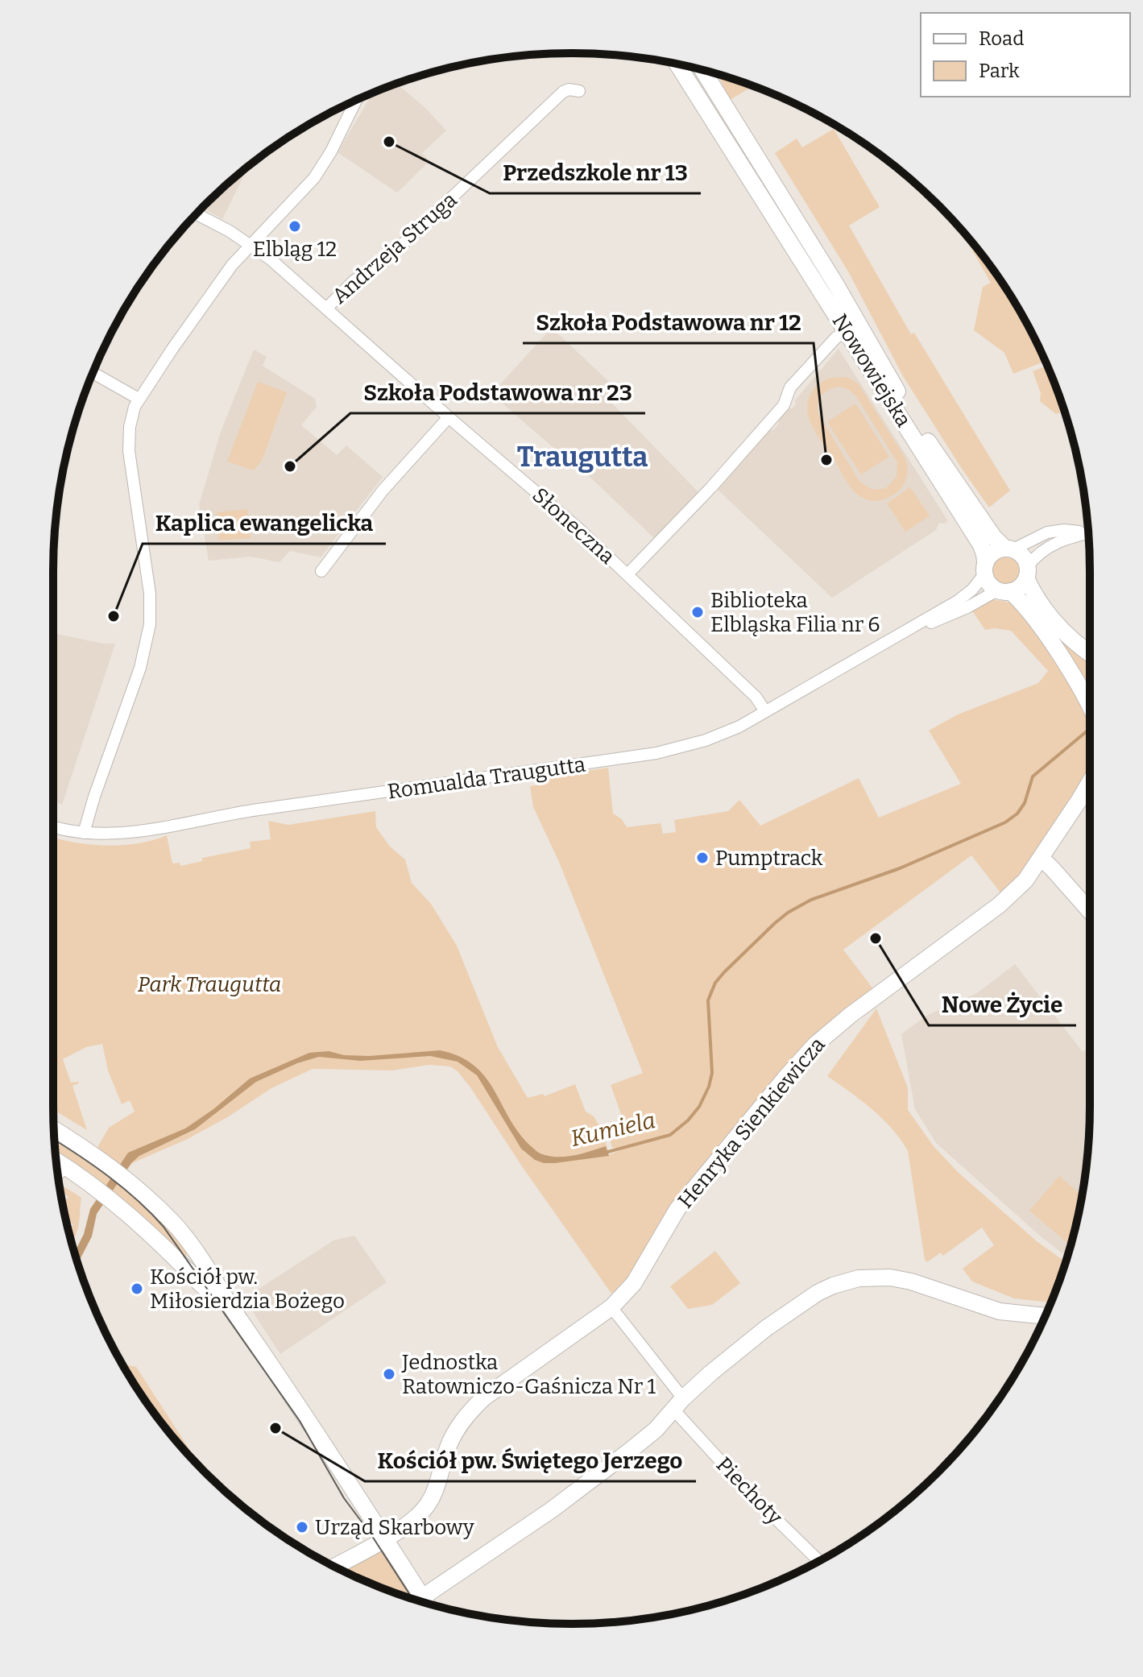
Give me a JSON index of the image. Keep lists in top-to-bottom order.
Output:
{
  "streets": {
    "street": [
      "Andrzeja Struga",
      "Nowowiejska",
      "Słoneczna",
      "Romualda Traugutta",
      "Henryka Sienkiewicza",
      "Piechoty"
    ]
  },
  "crossings": [
    ["Andrzeja Struga", "Słoneczna"],
    ["Nowowiejska", "Romualda Traugutta"],
    ["Słoneczna", "Romualda Traugutta"],
    ["Henryka Sienkiewicza", "Piechoty"]
  ],
  "districts": ["Traugutta"],
  "water": ["Kumiela"],
  "parks": ["Park Traugutta"],
  "places": [
    "Przedszkole nr 13",
    "Elbląg 12",
    "Szkoła Podstawowa nr 12",
    "Szkoła Podstawowa nr 23",
    "Biblioteka Elbląska Filia nr 6",
    "Kaplica ewangelicka",
    "Pumptrack",
    "Nowe Życie",
    "Kościół pw. Miłosierdzia Bożego",
    "Jednostka Ratowniczo-Gaśnicza Nr 1",
    "Kościół pw. Świętego Jerzego",
    "Urząd Skarbowy"
  ],
  "legend": ["Road", "Park"]
}
